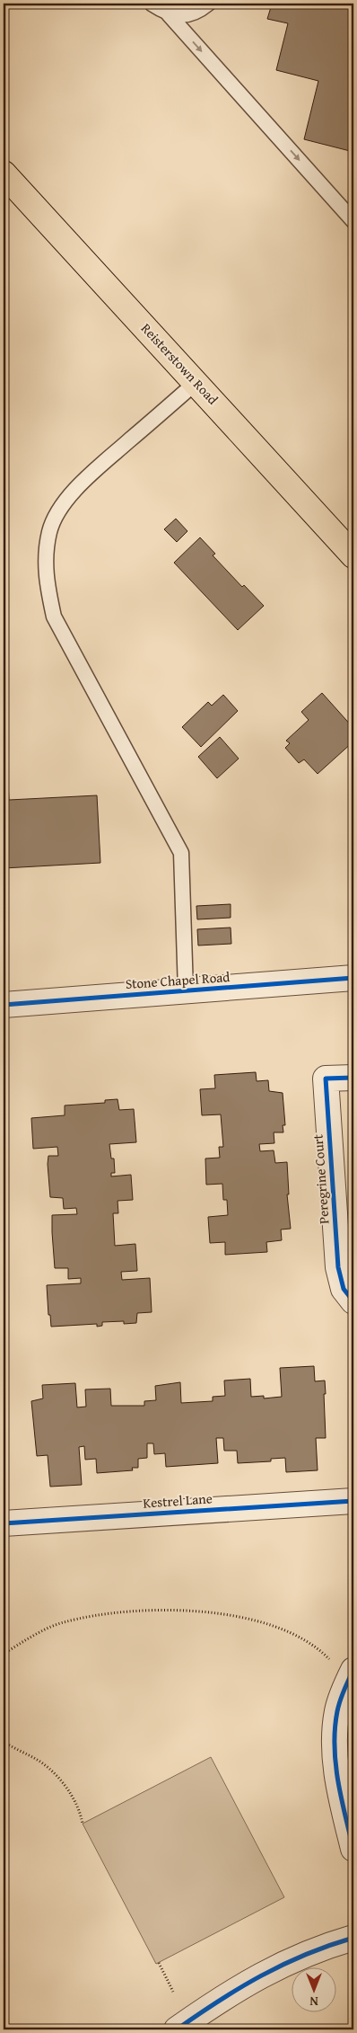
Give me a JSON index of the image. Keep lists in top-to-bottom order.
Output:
{
  "streets": {
    "main road": ["Reisterstown Road"],
    "street": ["Stone Chapel Road", "Peregrine Court", "Kestrel Lane"]
  },
  "north": "bottom"
}
